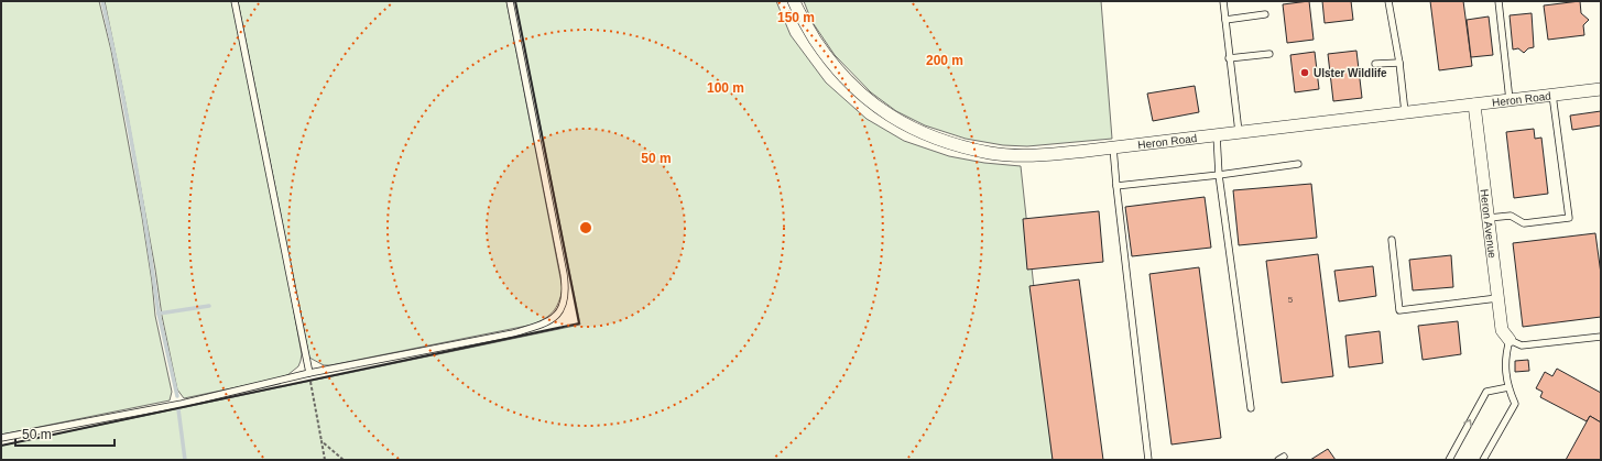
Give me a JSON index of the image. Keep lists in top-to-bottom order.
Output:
{
  "streets": {
    "street": ["Heron Road", "Heron Avenue"]
  },
  "crossings": [
    ["Heron Road", "Heron Avenue"]
  ],
  "places": ["Ulster Wildlife"],
  "house_numbers": ["5"],
  "scale_bar": "50 m",
  "rings": [
    "150 m",
    "200 m",
    "100 m",
    "50 m"
  ]
}
